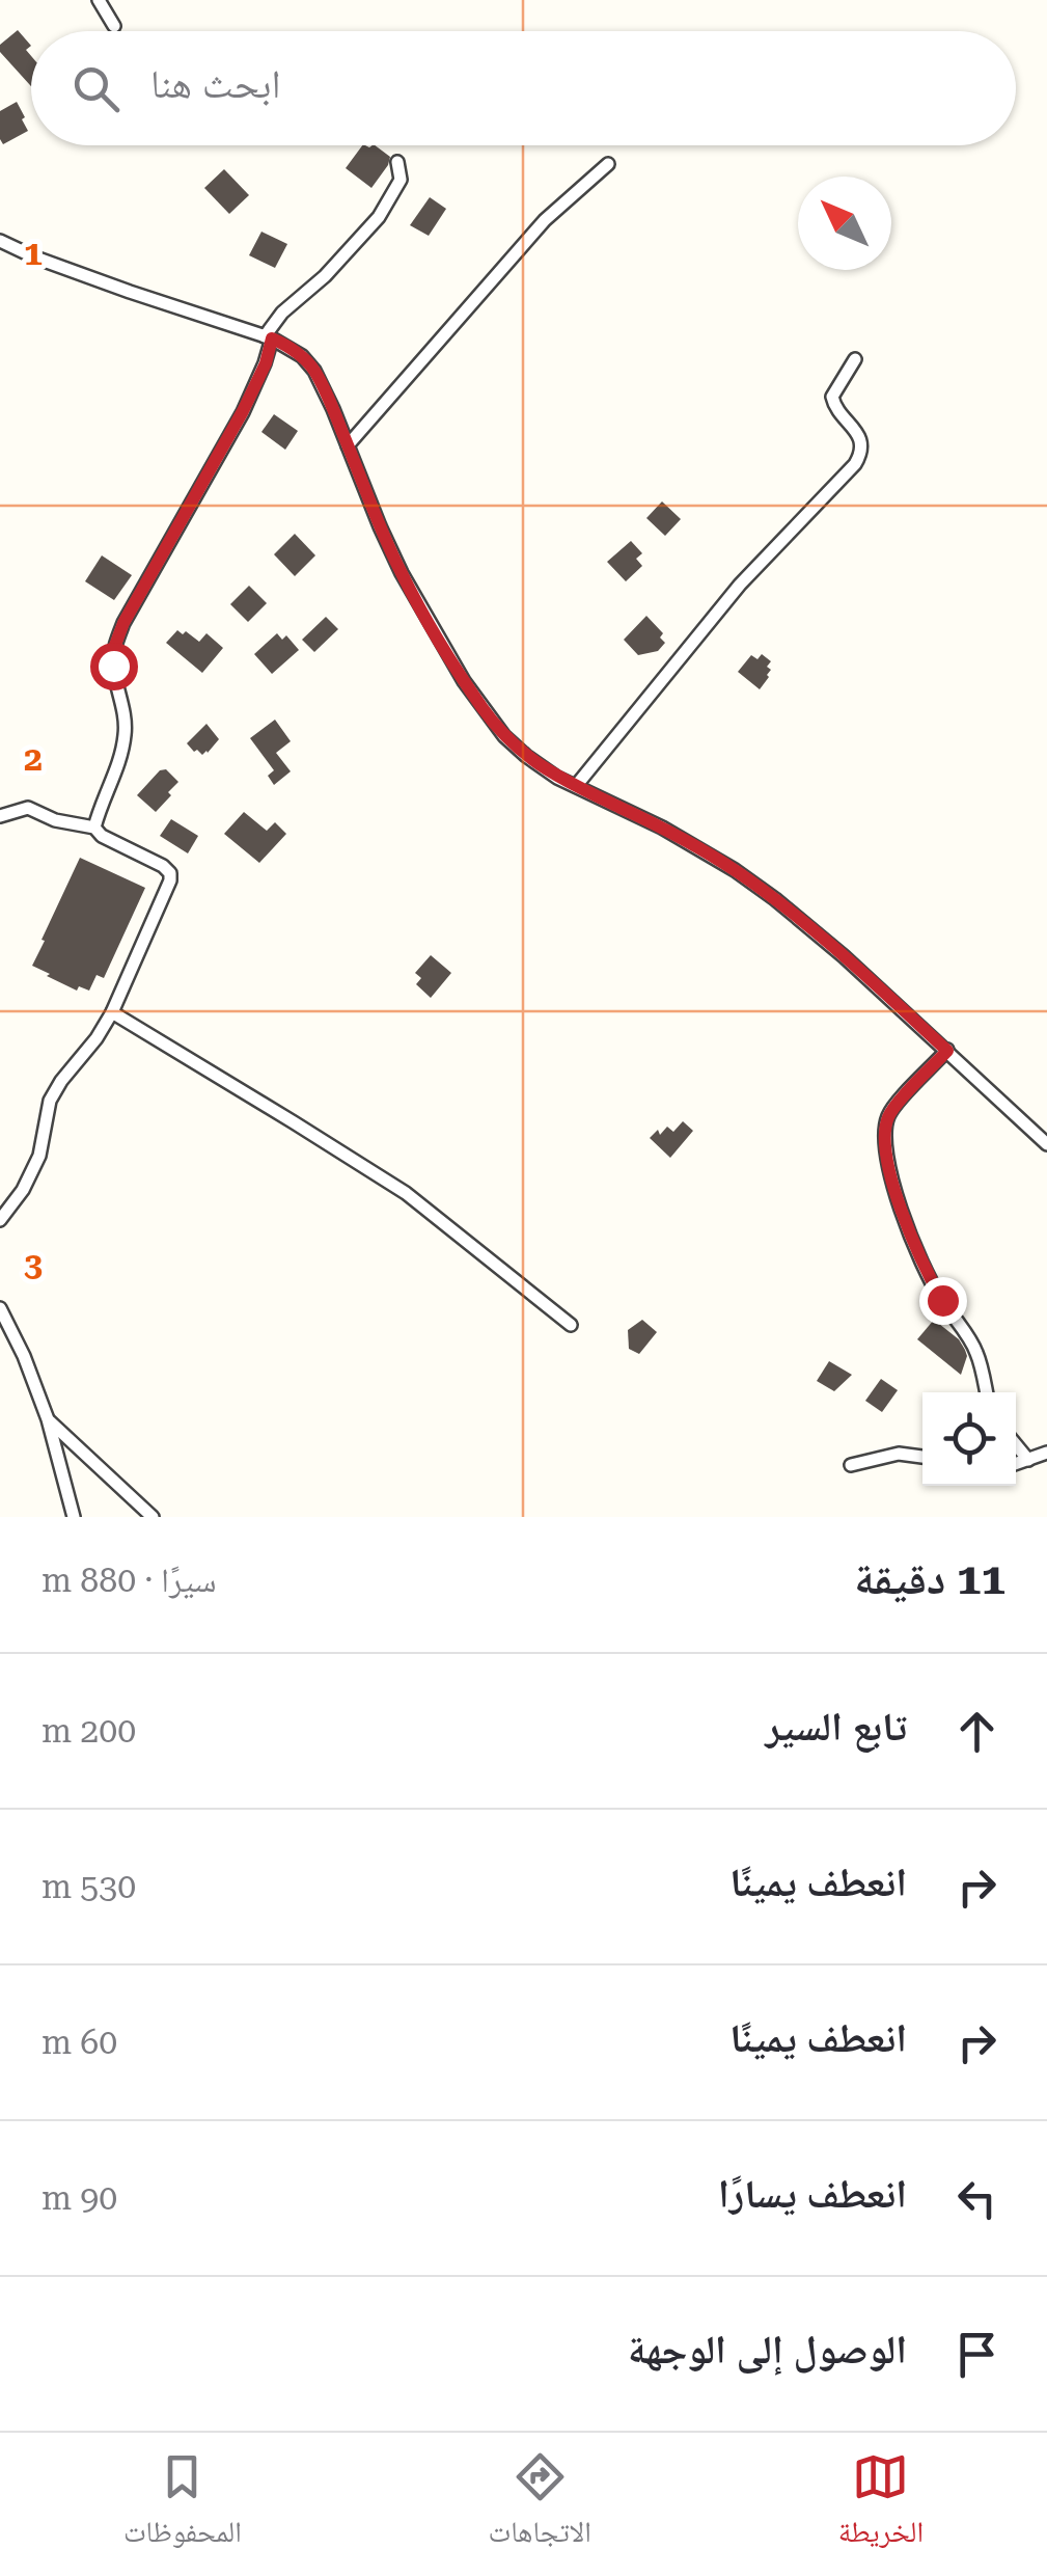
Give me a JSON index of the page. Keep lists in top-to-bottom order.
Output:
{
  "north": "top left",
  "page": {
    "search": "ابحث هنا",
    "heading": ["11 دقيقة", "سيرًا · 880 m"],
    "list": [
      ["تابع السير", "200 m"],
      ["انعطف يمينًا", "530 m"],
      ["انعطف يمينًا", "60 m"],
      ["انعطف يسارًا", "90 m"],
      "الوصول إلى الوجهة"
    ],
    "nav": ["الخريطة", "الاتجاهات", "المحفوظات"]
  },
  "grid": {
    "rows": ["1", "2", "3"]
  }
}
